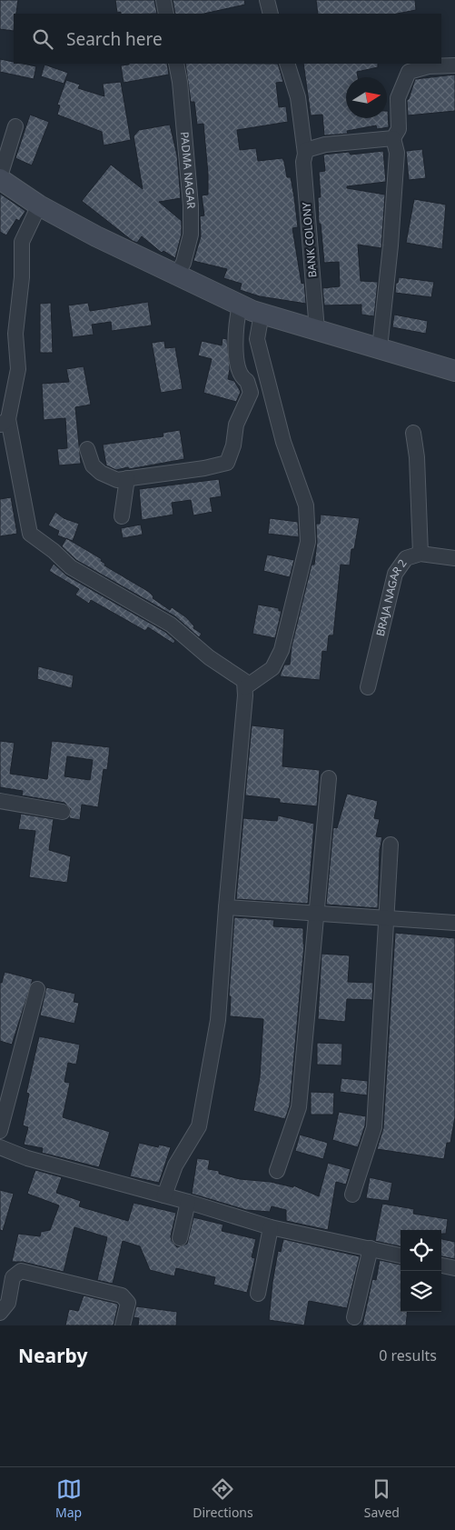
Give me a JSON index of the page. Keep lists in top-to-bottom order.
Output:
{
  "streets": {
    "street": ["PADMA NAGAR", "BANK COLONY", "BRAJA NAGAR 2"]
  },
  "north": "right",
  "page": {
    "search": "Search here",
    "heading": ["Nearby", "0 results"],
    "nav": ["Map", "Directions", "Saved"]
  }
}
